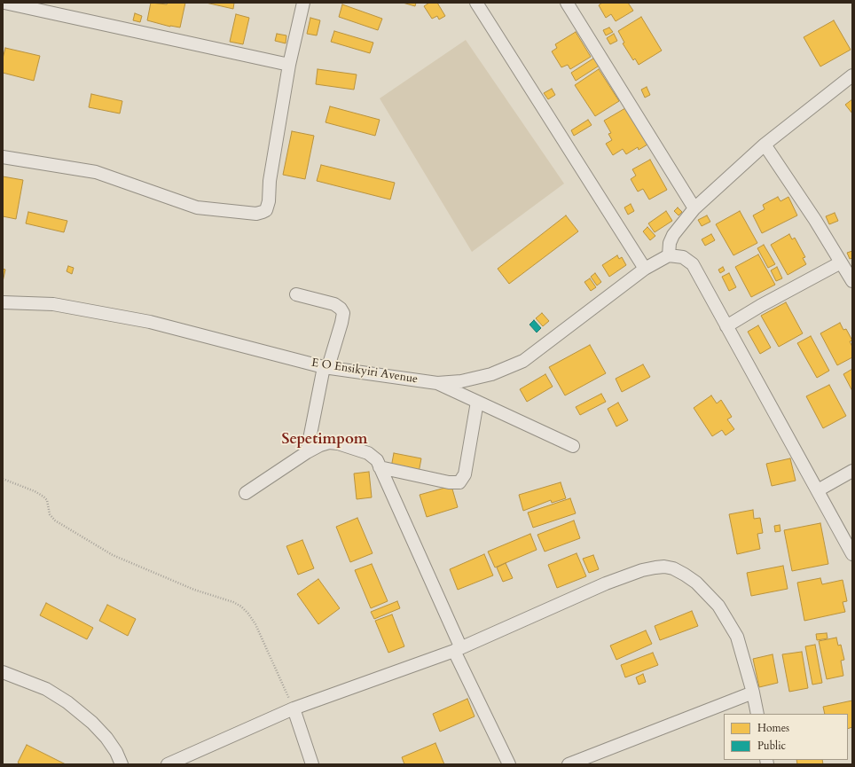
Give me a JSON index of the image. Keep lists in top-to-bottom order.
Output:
{
  "streets": {
    "street": ["E O Ensikyiri Avenue"]
  },
  "districts": ["Sepetimpom"],
  "legend": ["Homes", "Public"]
}
